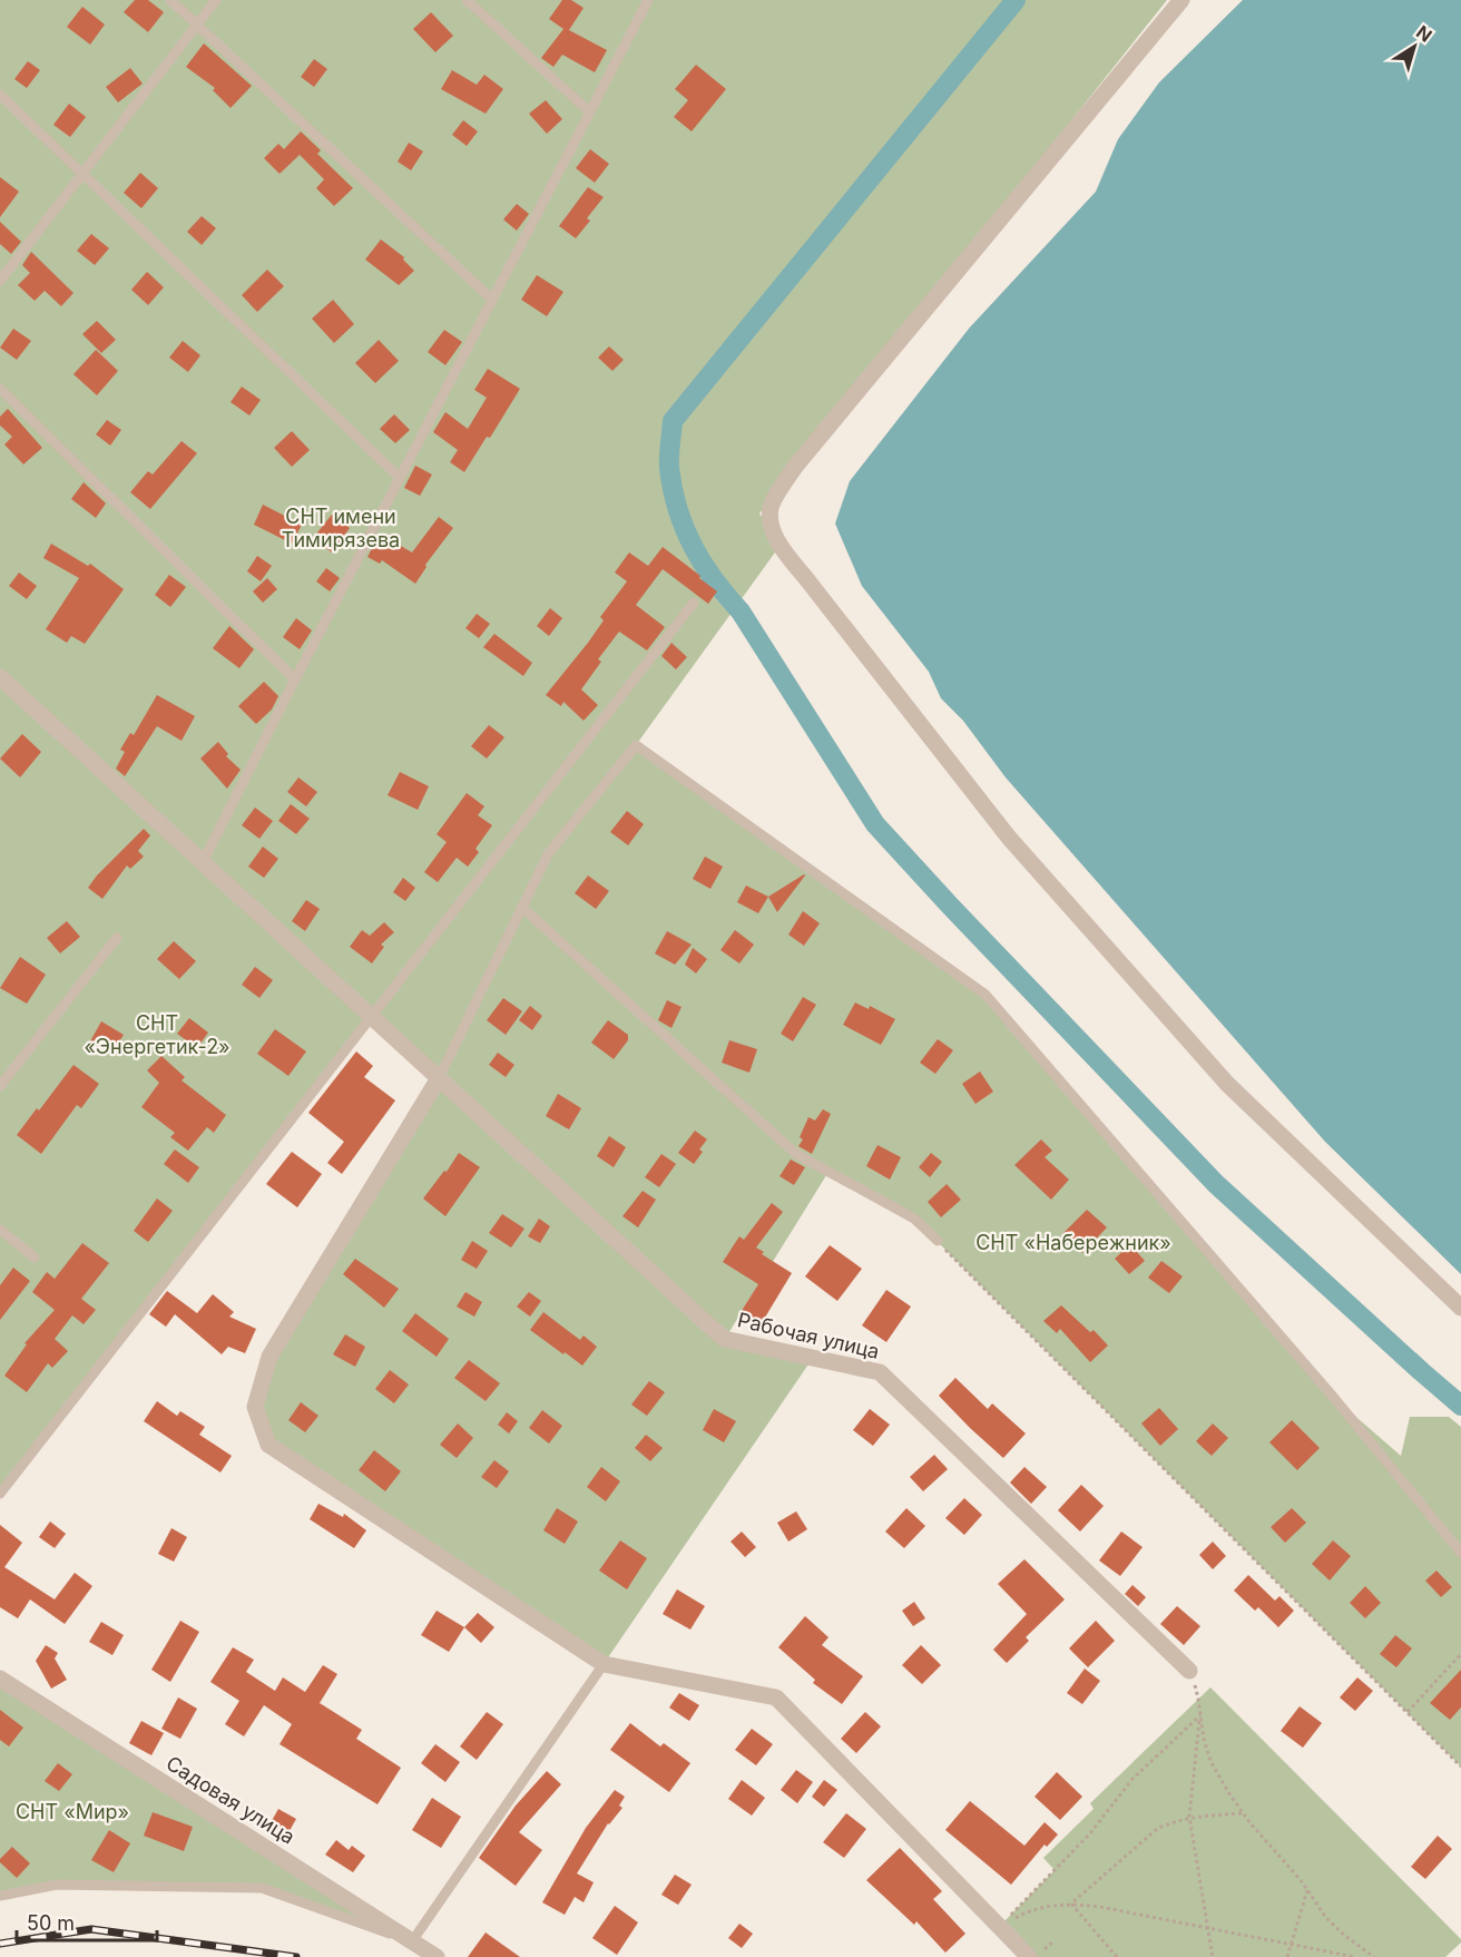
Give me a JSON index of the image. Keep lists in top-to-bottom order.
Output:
{
  "streets": {
    "street": ["Рабочая улица", "Садовая улица"]
  },
  "parks": [
    "СНТ имени Тимирязева",
    "СНТ «Энергетик-2»",
    "СНТ «Набережник»",
    "СНТ «Мир»"
  ],
  "scale_bar": "50 m",
  "north": "top right"
}
